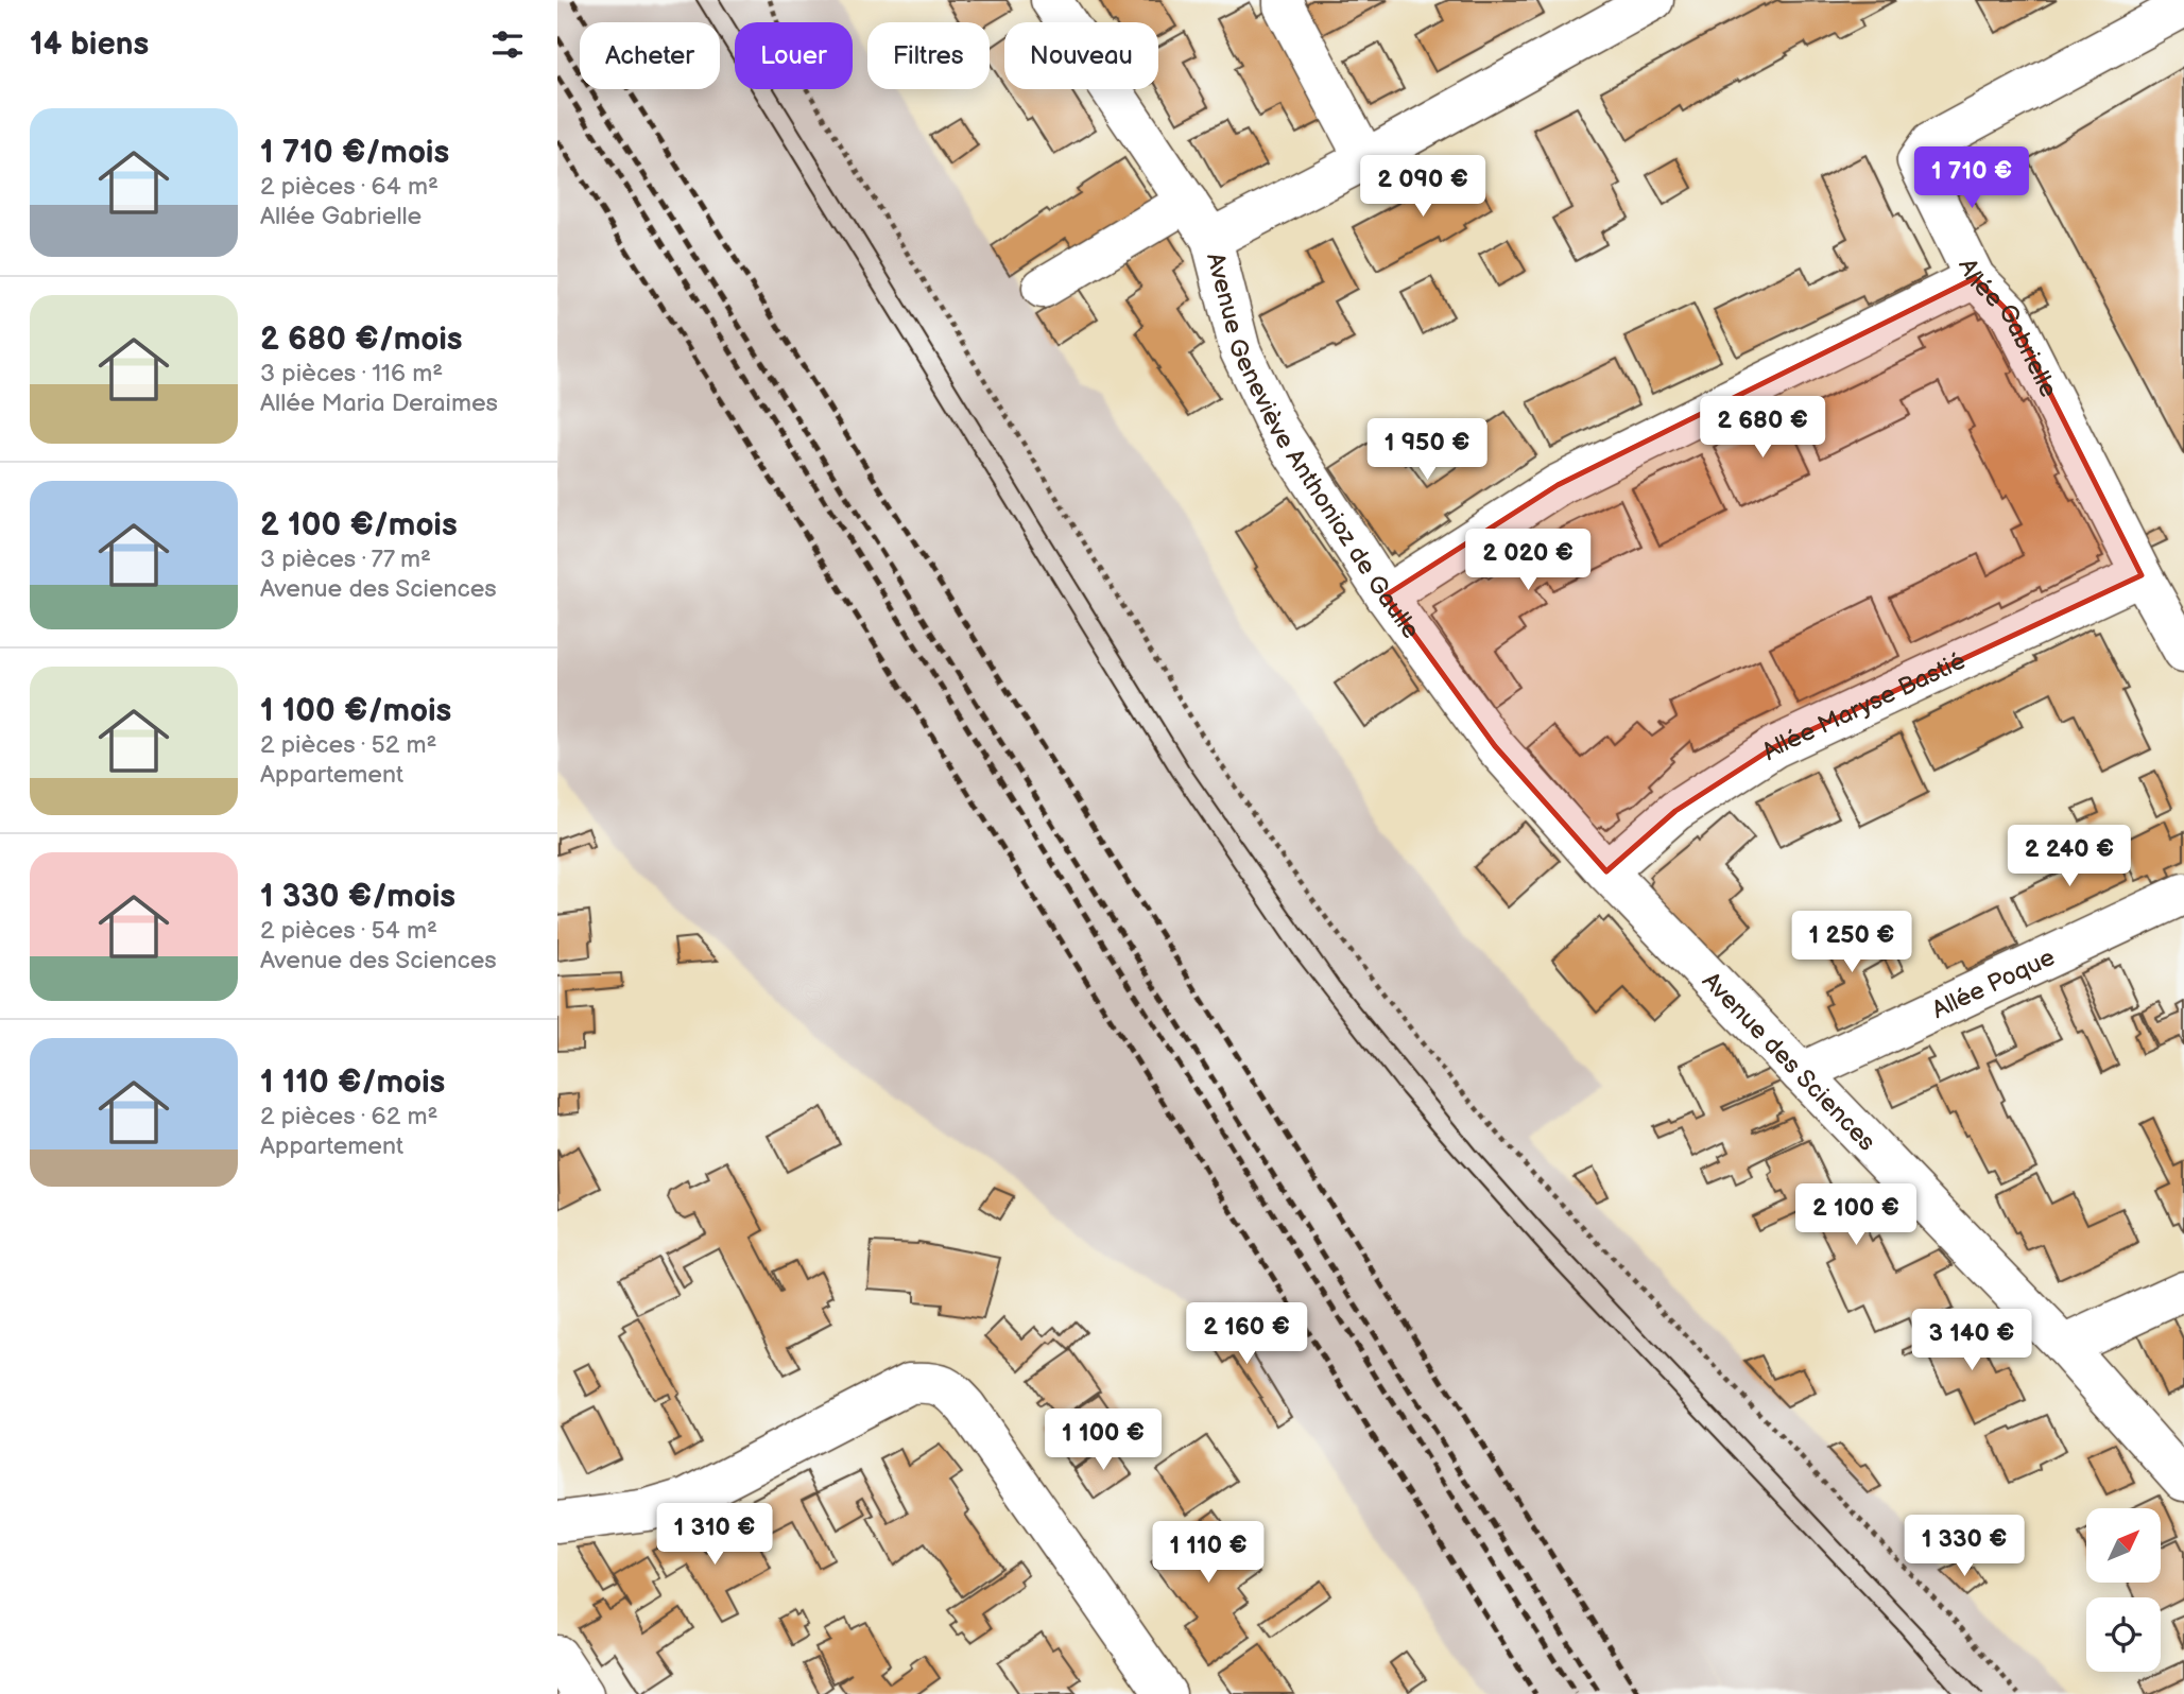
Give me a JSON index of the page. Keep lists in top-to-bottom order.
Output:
{
  "streets": {
    "street": [
      "Allée Gabrielle",
      "Avenue Geneviève Anthonioz de Gaulle",
      "Allée Maryse Bastié",
      "Allée Poque",
      "Avenue des Sciences"
    ]
  },
  "crossings": [
    ["Allée Gabrielle", "Allée Maryse Bastié"],
    ["Avenue Geneviève Anthonioz de Gaulle", "Allée Maryse Bastié"],
    ["Avenue Geneviève Anthonioz de Gaulle", "Avenue des Sciences"],
    ["Allée Maryse Bastié", "Avenue des Sciences"],
    ["Allée Poque", "Avenue des Sciences"]
  ],
  "north": "top right",
  "page": {
    "heading": "14 biens",
    "chip": [
      "Acheter",
      "Louer",
      "Filtres",
      "Nouveau"
    ],
    "list": [
      {
        "name": "1 710 €/mois",
        "note": "2 pièces · 64 m² · Allée Gabrielle"
      },
      {
        "name": "2 680 €/mois",
        "note": "3 pièces · 116 m² · Allée Maria Deraimes"
      },
      {
        "name": "2 100 €/mois",
        "note": "3 pièces · 77 m² · Avenue des Sciences"
      },
      {
        "name": "1 100 €/mois",
        "note": "2 pièces · 52 m² · Appartement"
      },
      {
        "name": "1 330 €/mois",
        "note": "2 pièces · 54 m² · Avenue des Sciences"
      },
      {
        "name": "1 110 €/mois",
        "note": "2 pièces · 62 m² · Appartement"
      }
    ],
    "price": [
      "1 710 €",
      "2 090 €",
      "2 680 €",
      "1 950 €",
      "2 020 €",
      "2 240 €",
      "1 250 €",
      "2 100 €",
      "2 160 €",
      "3 140 €",
      "1 100 €",
      "1 310 €",
      "1 330 €",
      "1 110 €"
    ]
  }
}
